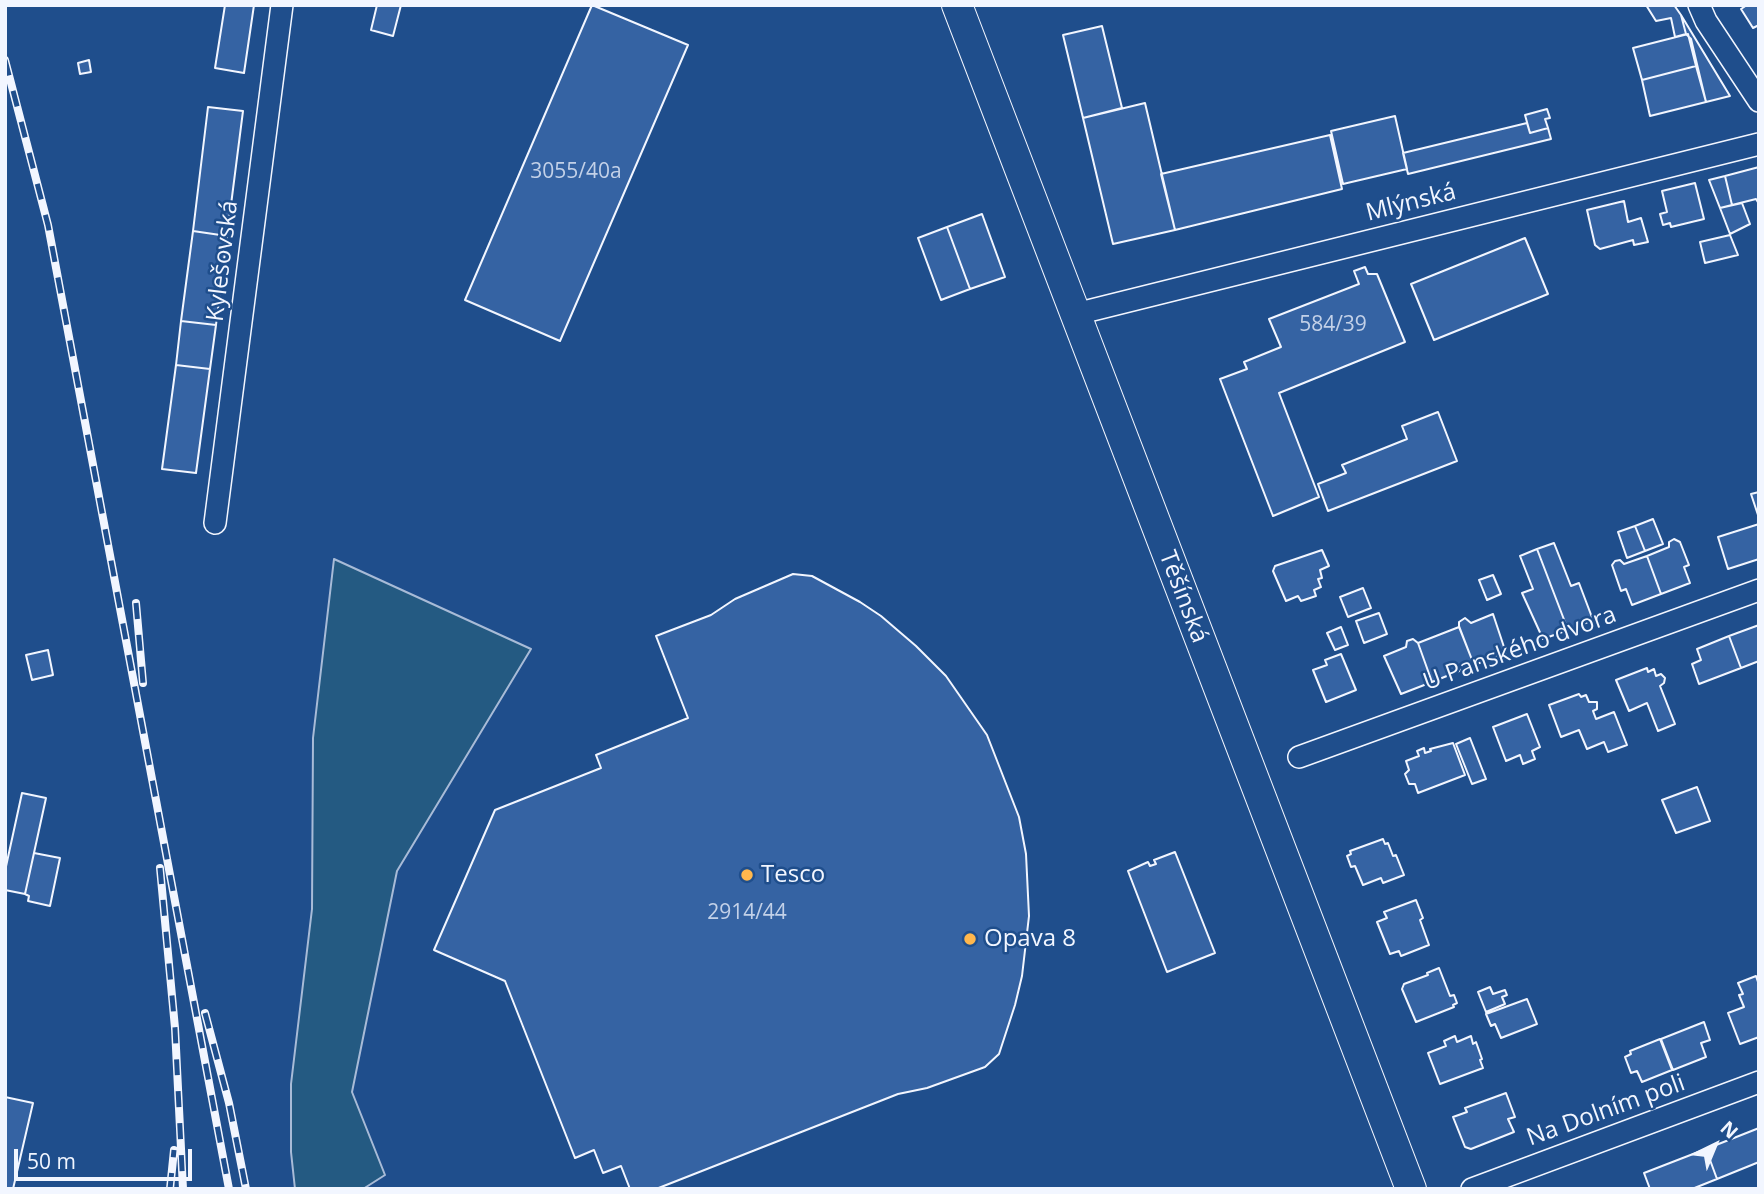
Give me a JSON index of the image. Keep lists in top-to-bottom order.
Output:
{
  "streets": {
    "street": [
      "Mlýnská",
      "Kylešovská",
      "Těšínská",
      "U Panského dvora",
      "Na Dolním poli"
    ]
  },
  "crossings": [
    ["Mlýnská", "Těšínská"]
  ],
  "places": ["Tesco", "Opava 8"],
  "house_numbers": ["3055/40a", "584/39", "2914/44"],
  "scale_bar": "50 m",
  "north": "top right"
}
